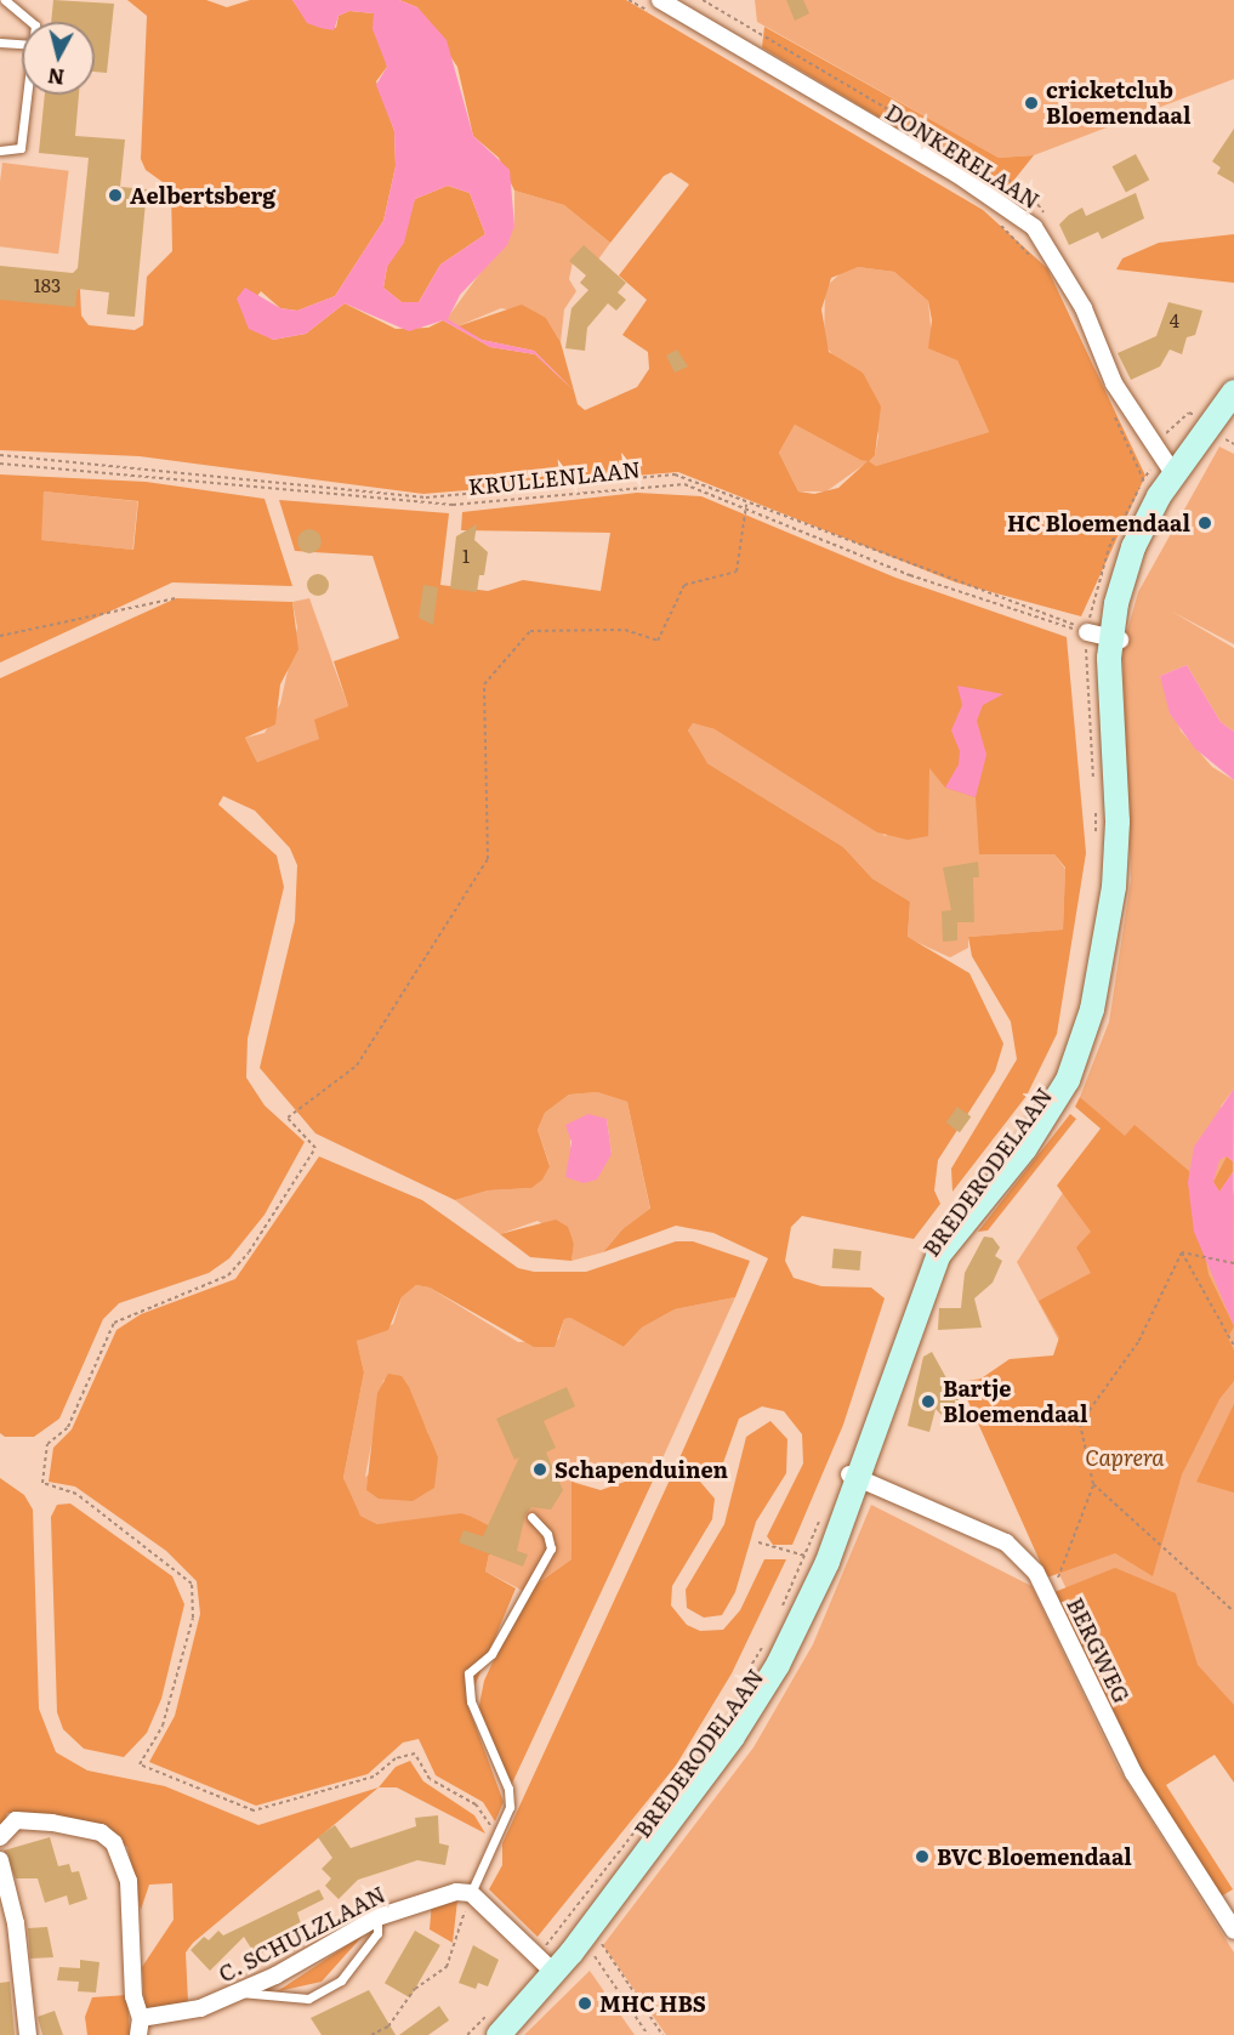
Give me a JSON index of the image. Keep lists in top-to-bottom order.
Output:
{
  "streets": {
    "street": [
      "DONKERELAAN",
      "BREDERODELAAN",
      "BERGWEG",
      "C. SCHULZLAAN"
    ],
    "path": ["KRULLENLAAN"]
  },
  "crossings": [
    ["DONKERELAAN", "BREDERODELAAN"],
    ["KRULLENLAAN", "BREDERODELAAN"],
    ["BREDERODELAAN", "BERGWEG"]
  ],
  "parks": ["Caprera"],
  "places": [
    "cricketclub Bloemendaal",
    "Aelbertsberg",
    "HC Bloemendaal",
    "Bartje Bloemendaal",
    "Schapenduinen",
    "BVC Bloemendaal",
    "MHC HBS"
  ],
  "house_numbers": ["183", "4", "1"],
  "north": "bottom"
}
